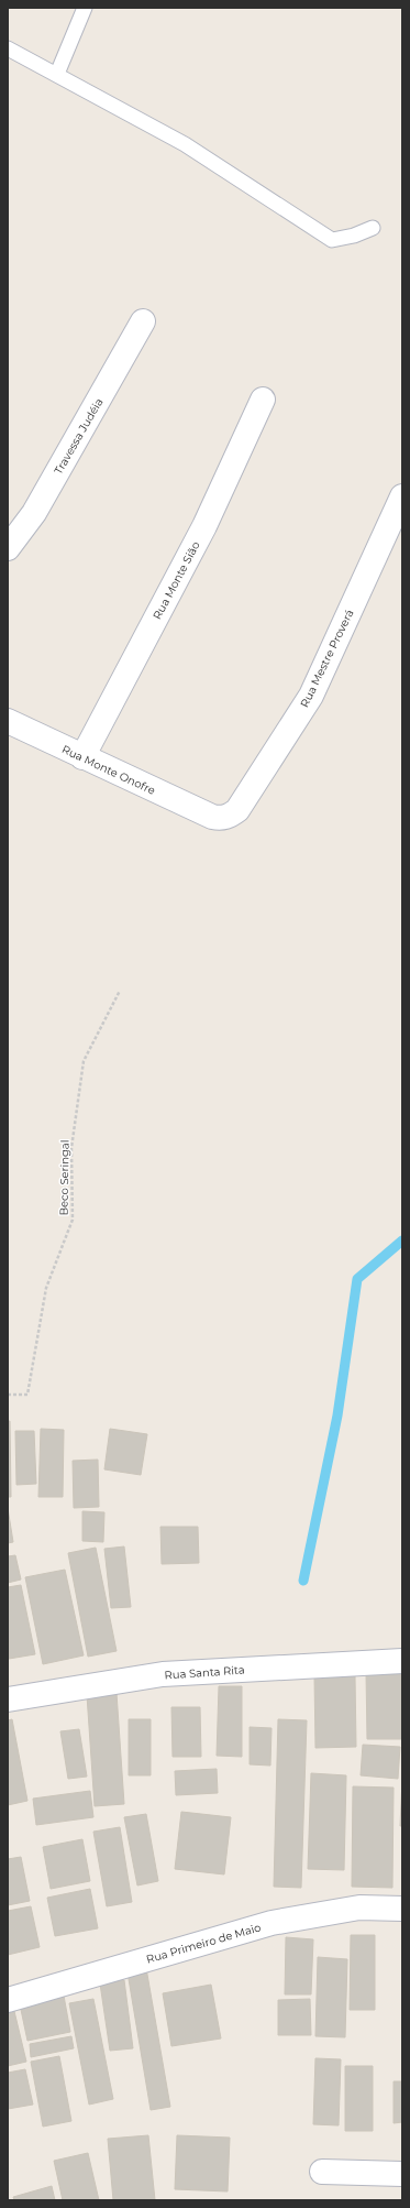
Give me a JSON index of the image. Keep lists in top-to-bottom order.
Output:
{
  "streets": {
    "street": [
      "Travessa Judéia",
      "Rua Monte Sião",
      "Rua Mestre Proverá",
      "Rua Monte Onofre",
      "Rua Santa Rita",
      "Rua Primeiro de Maio"
    ],
    "path": ["Beco Seringal"]
  },
  "crossings": [
    ["Rua Monte Sião", "Rua Monte Onofre"],
    ["Rua Mestre Proverá", "Rua Monte Onofre"]
  ]
}
